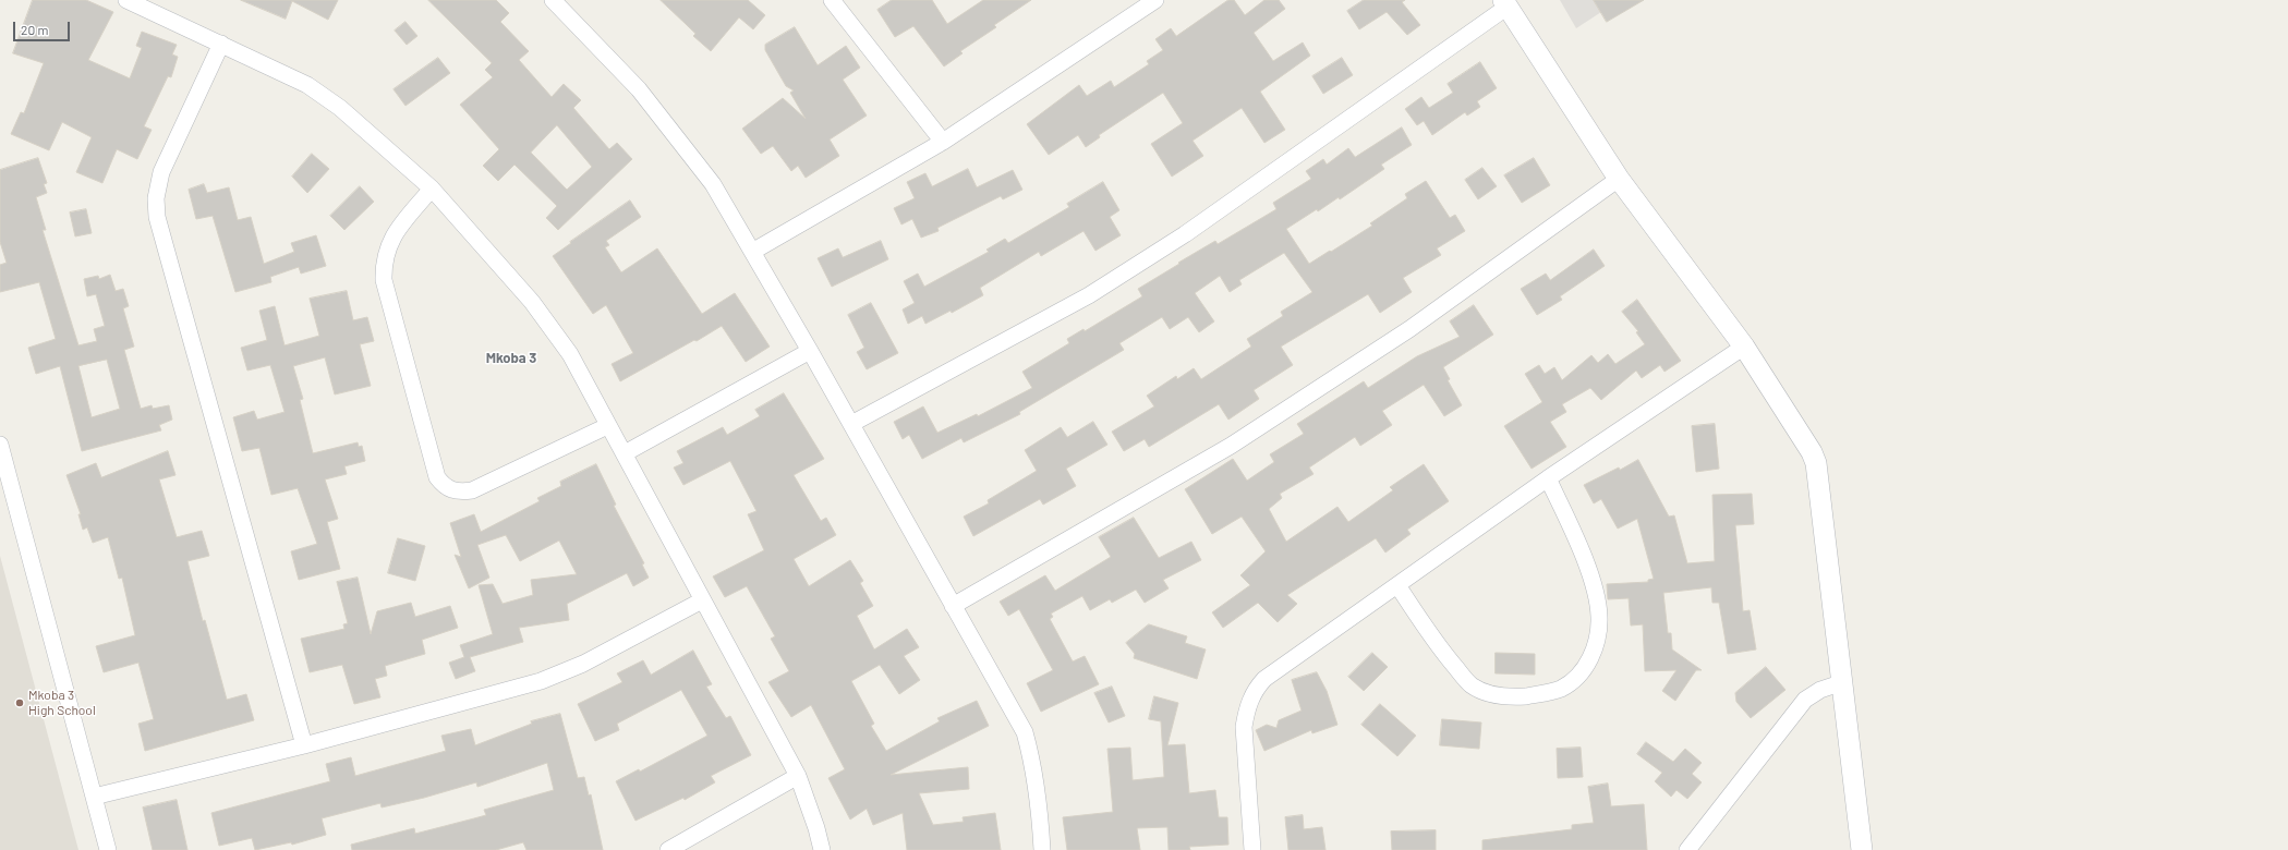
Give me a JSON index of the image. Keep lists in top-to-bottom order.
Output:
{
  "districts": ["Mkoba 3"],
  "places": ["Mkoba 3 High School"],
  "scale_bar": "20 m"
}
